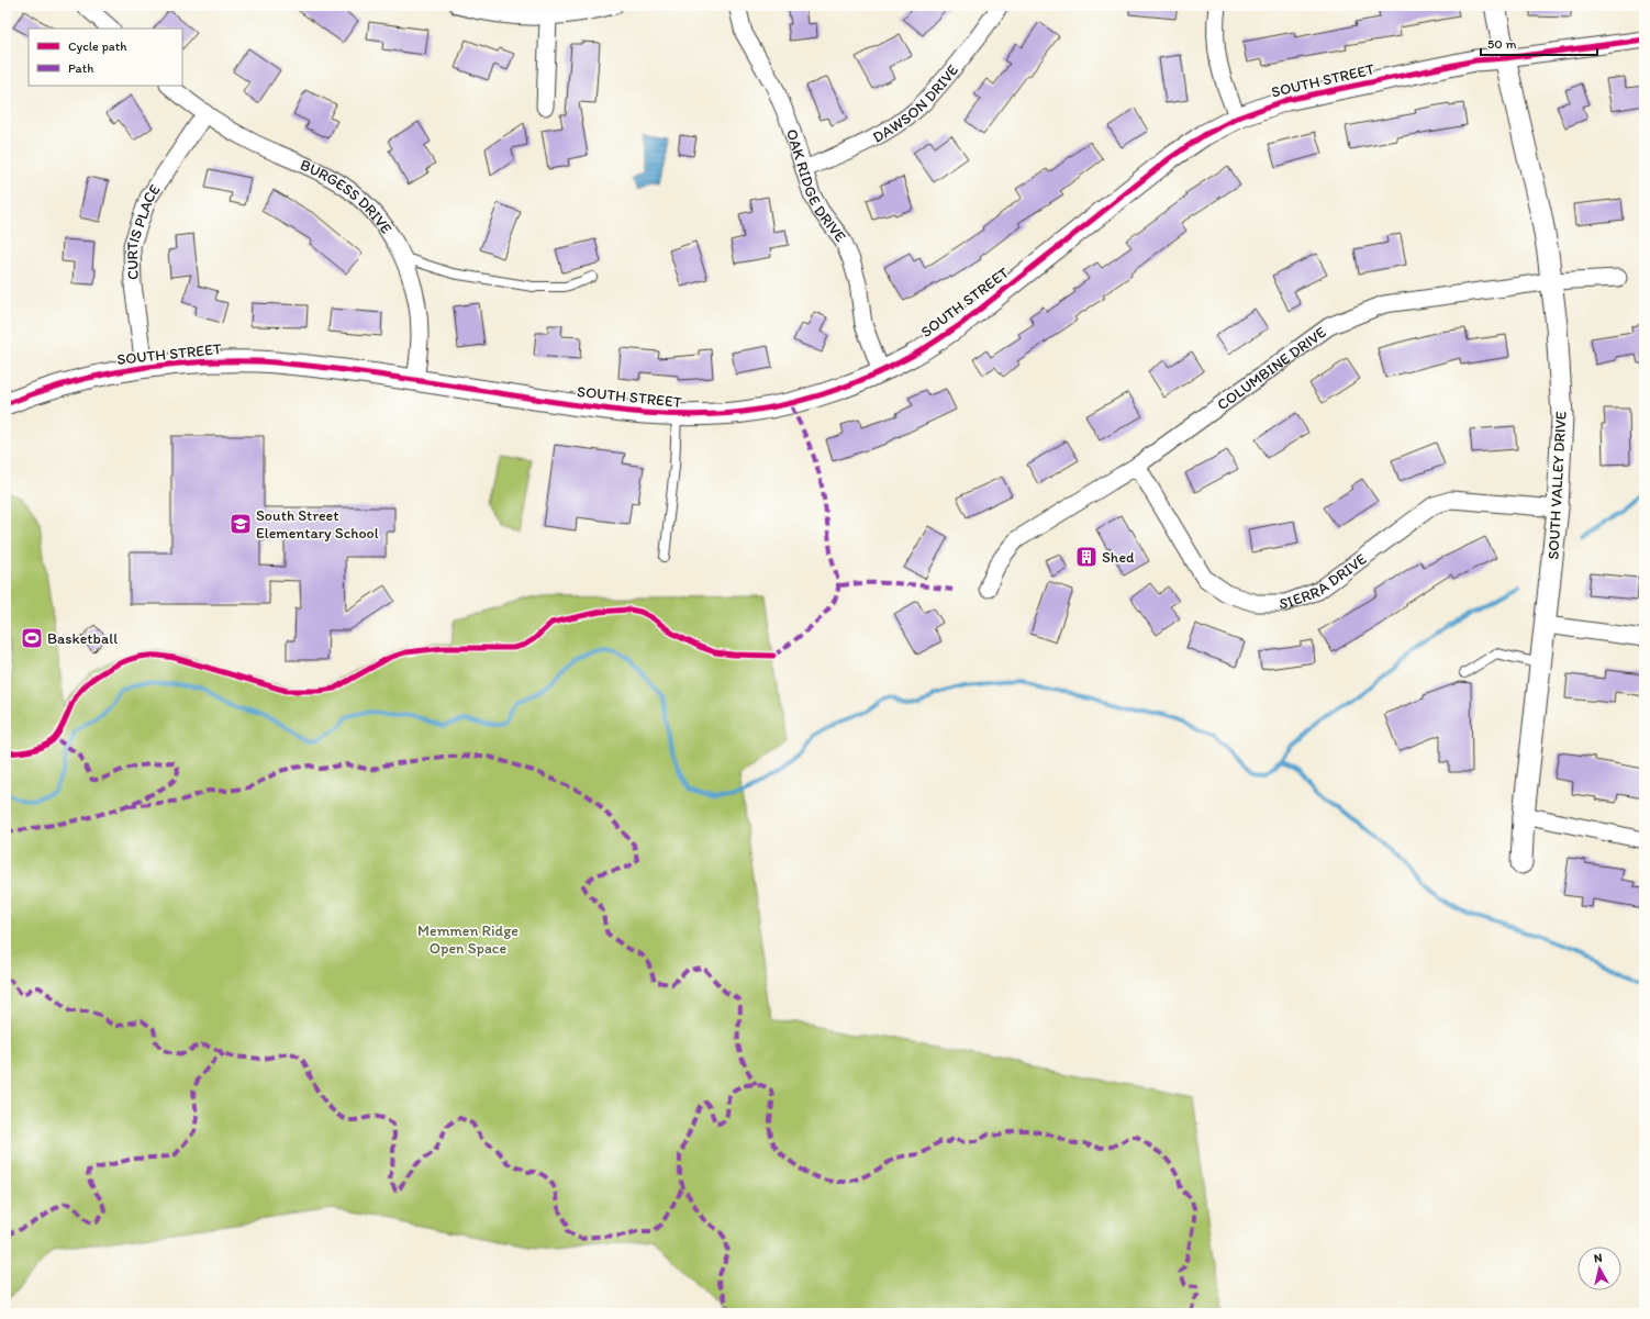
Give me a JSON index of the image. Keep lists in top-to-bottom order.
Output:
{
  "streets": {
    "street": [
      "SOUTH STREET",
      "DAWSON DRIVE",
      "OAK RIDGE DRIVE",
      "BURGESS DRIVE",
      "CURTIS PLACE",
      "COLUMBINE DRIVE",
      "SOUTH VALLEY DRIVE",
      "SIERRA DRIVE"
    ]
  },
  "crossings": [
    ["SOUTH STREET", "OAK RIDGE DRIVE"],
    ["SOUTH STREET", "BURGESS DRIVE"],
    ["SOUTH STREET", "CURTIS PLACE"],
    ["SOUTH STREET", "SOUTH VALLEY DRIVE"],
    ["DAWSON DRIVE", "OAK RIDGE DRIVE"],
    ["BURGESS DRIVE", "CURTIS PLACE"],
    ["COLUMBINE DRIVE", "SOUTH VALLEY DRIVE"],
    ["COLUMBINE DRIVE", "SIERRA DRIVE"],
    ["SOUTH VALLEY DRIVE", "SIERRA DRIVE"]
  ],
  "parks": ["Memmen Ridge Open Space"],
  "places": {
    "school or university": ["South Street Elementary School"],
    "building": ["Shed"],
    "sports": ["Basketball"]
  },
  "legend": ["Cycle path", "Path"],
  "scale_bar": "50 m",
  "north": "top"
}
